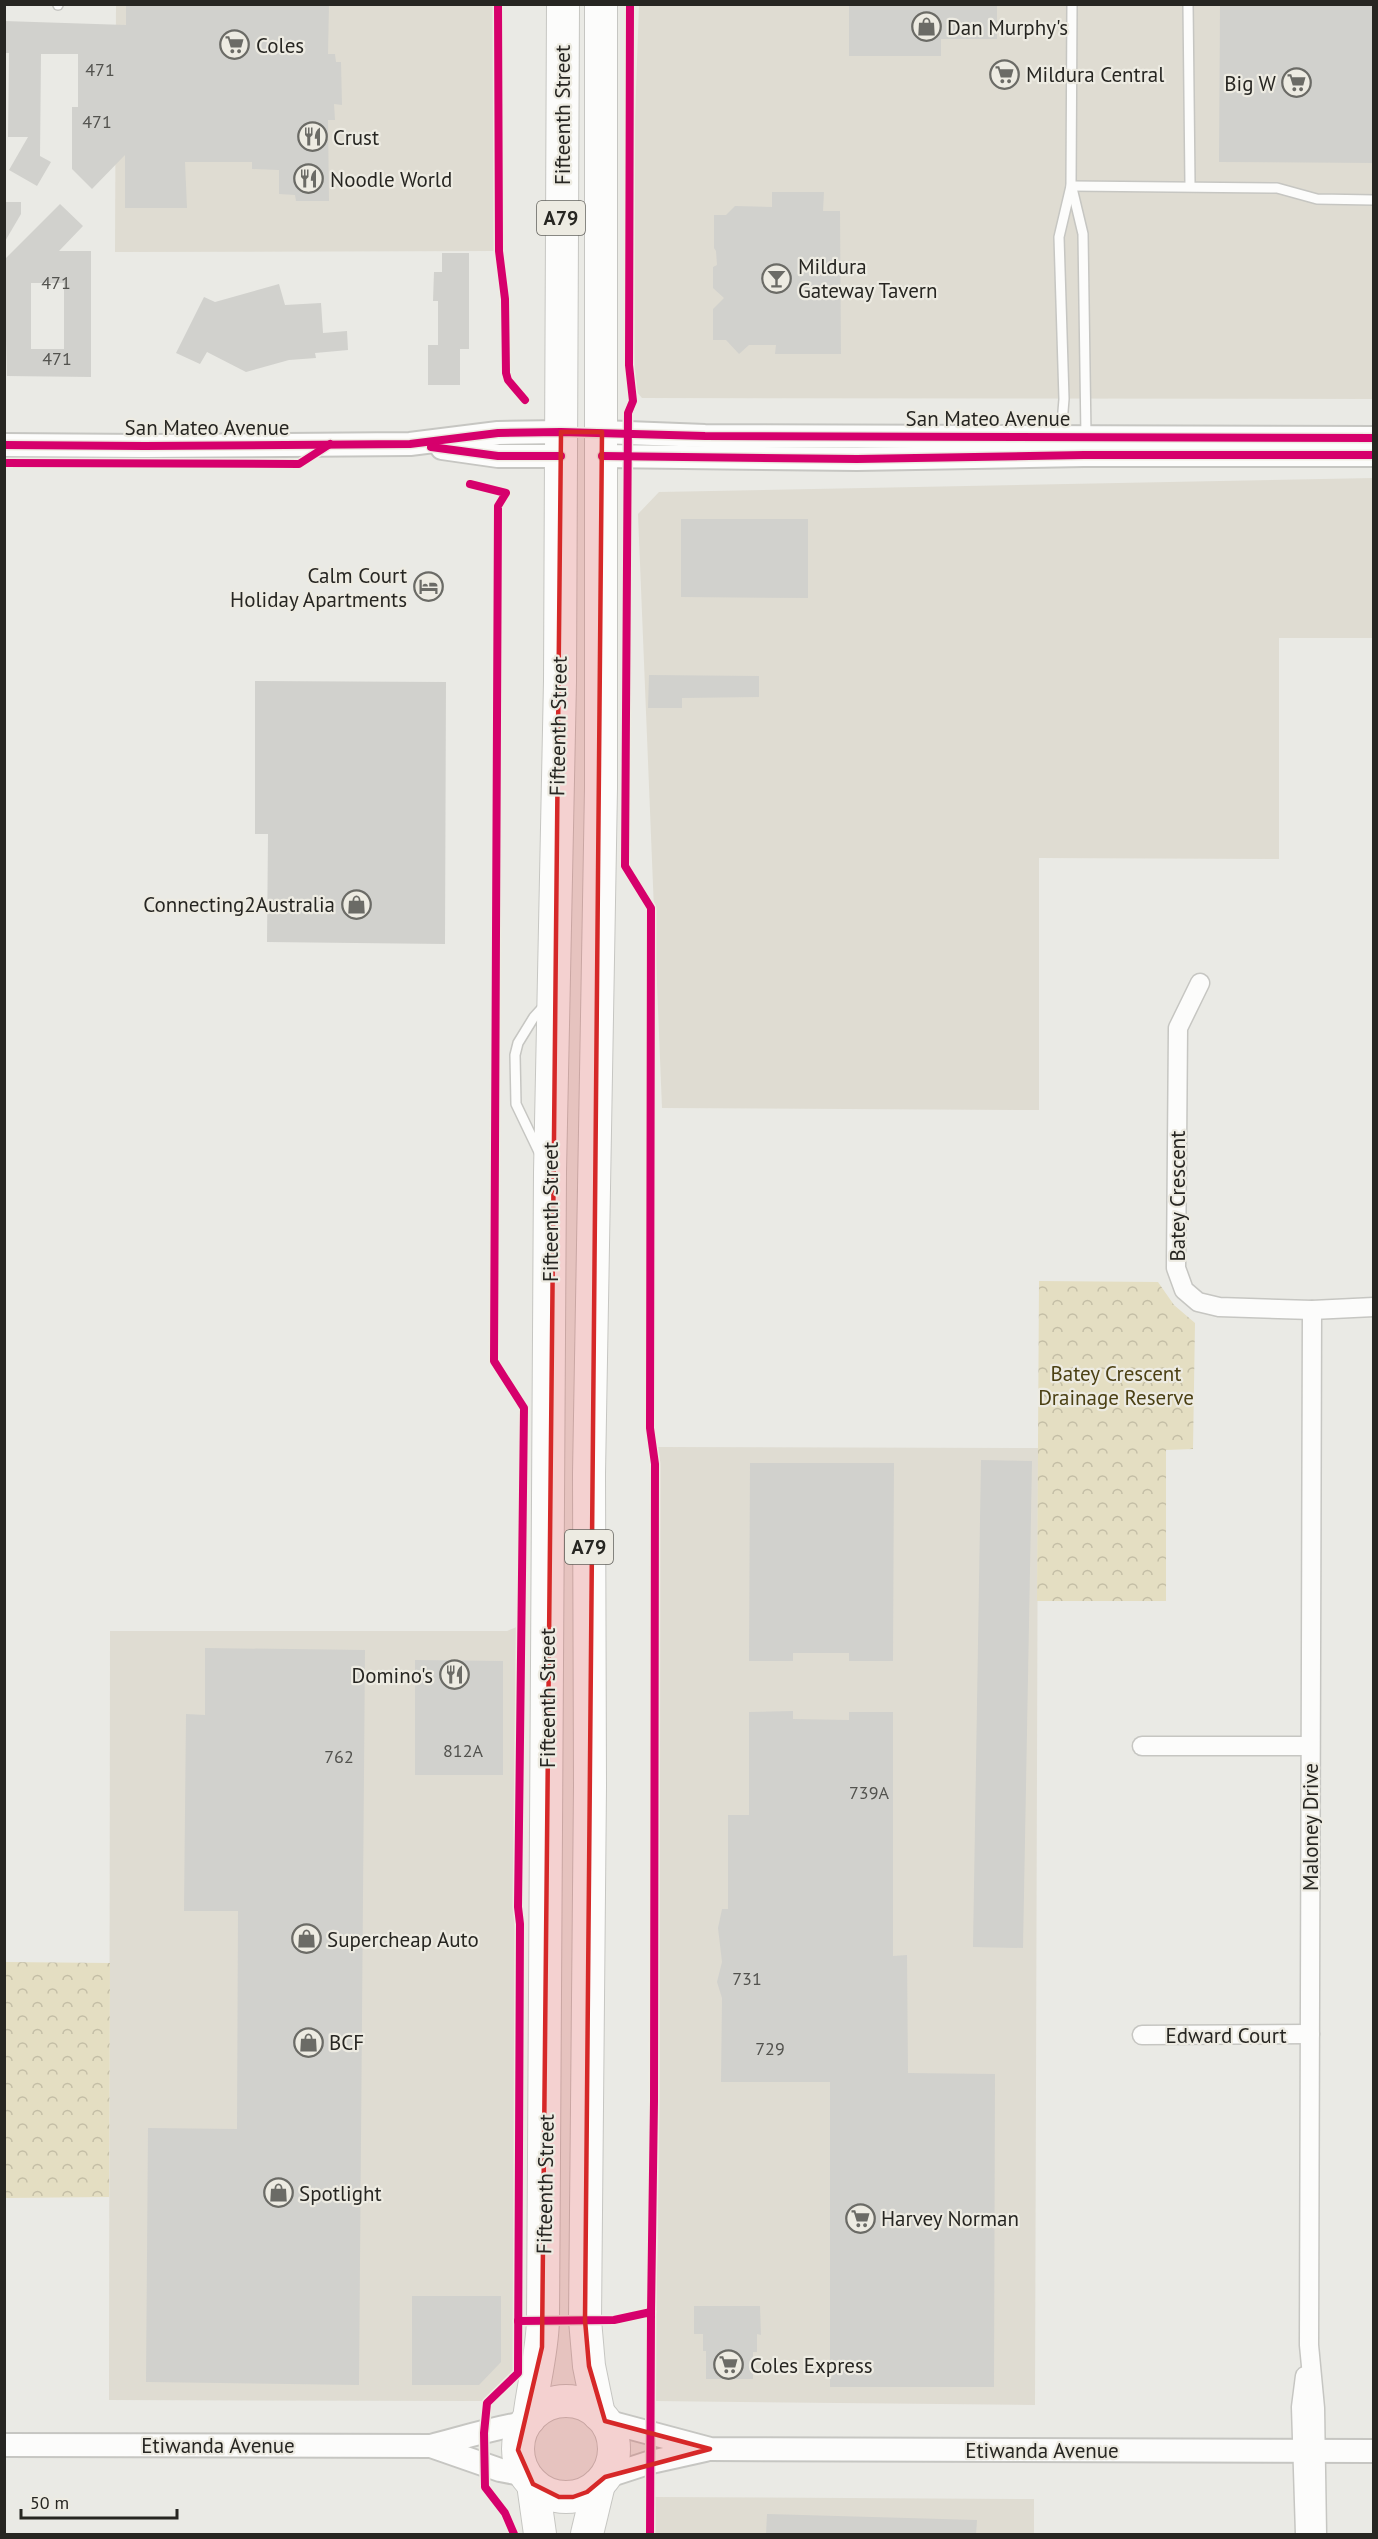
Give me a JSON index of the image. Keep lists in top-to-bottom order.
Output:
{
  "streets": {
    "highway": ["Fifteenth Street", "A79"],
    "street": [
      "San Mateo Avenue",
      "Batey Crescent",
      "Maloney Drive",
      "Edward Court",
      "Etiwanda Avenue"
    ]
  },
  "crossings": [
    ["Fifteenth Street", "A79"],
    ["Fifteenth Street", "San Mateo Avenue"],
    ["Fifteenth Street", "Etiwanda Avenue"],
    ["A79", "Etiwanda Avenue"],
    ["Batey Crescent", "Maloney Drive"],
    ["Maloney Drive", "Edward Court"],
    ["Maloney Drive", "Etiwanda Avenue"]
  ],
  "parks": ["Batey Crescent Drainage Reserve"],
  "places": {
    "shop": [
      "Dan Murphy's",
      "Connecting2Australia",
      "Supercheap Auto",
      "BCF",
      "Spotlight"
    ],
    "supermarket": [
      "Coles",
      "Mildura Central",
      "Big W",
      "Harvey Norman",
      "Coles Express"
    ],
    "restaurant": ["Crust", "Noodle World", "Domino's"],
    "bar": ["Mildura Gateway Tavern"],
    "hotel": ["Calm Court Holiday Apartments"]
  },
  "house_numbers": [
    "471",
    "471",
    "471",
    "471",
    "812A",
    "762",
    "739A",
    "731",
    "729"
  ],
  "scale_bar": "50 m"
}
